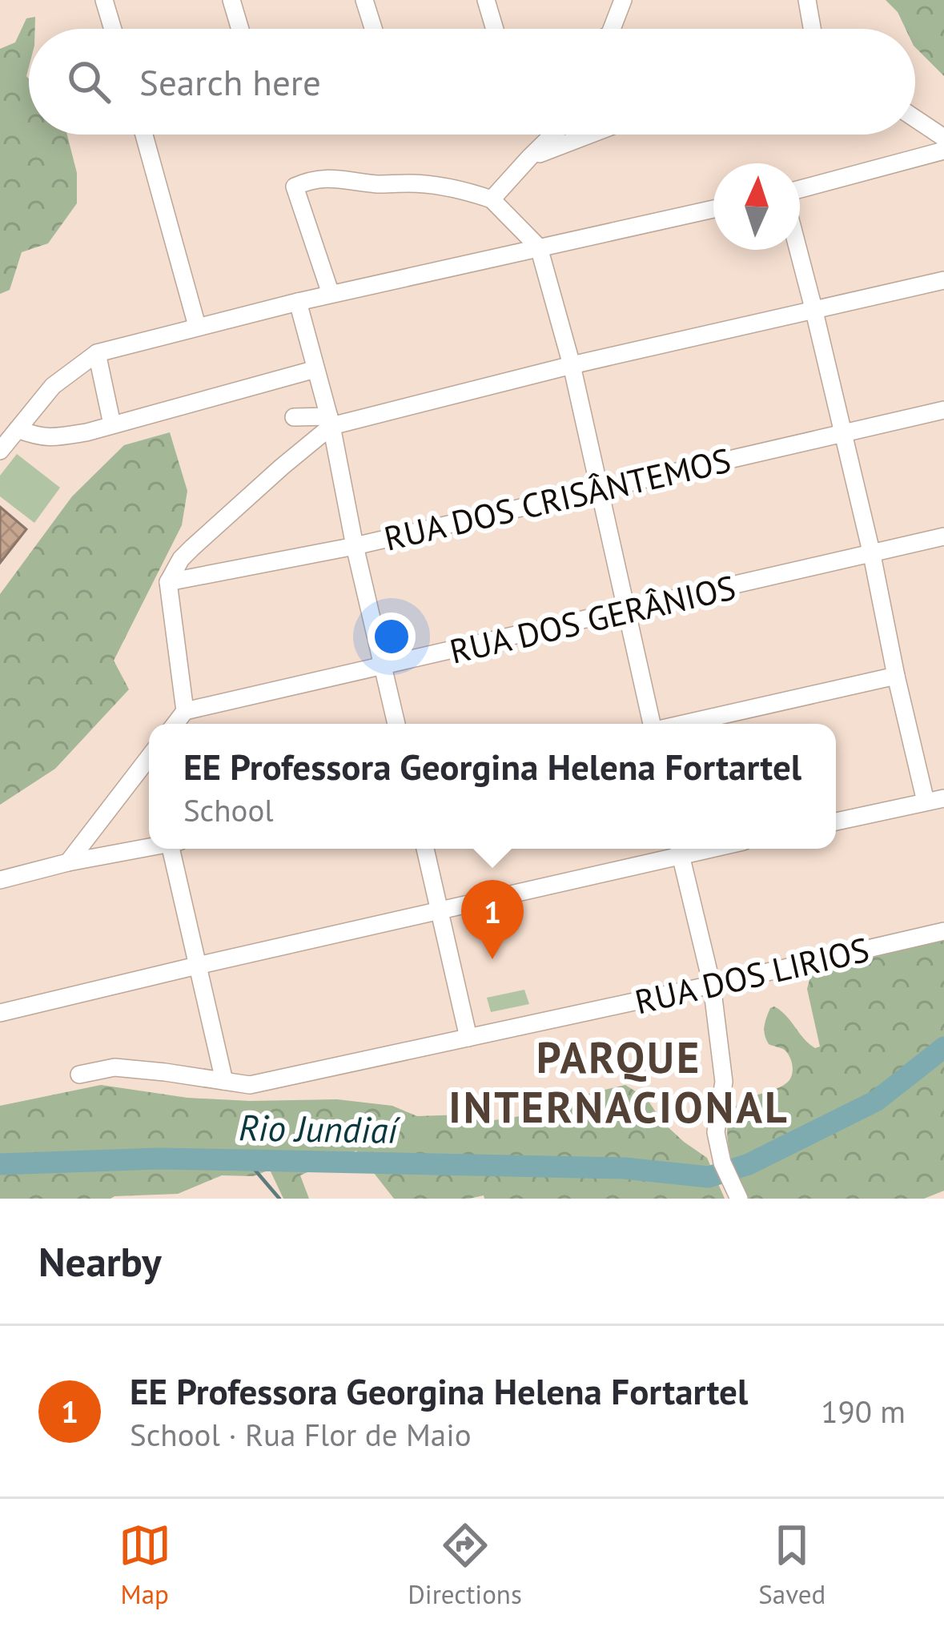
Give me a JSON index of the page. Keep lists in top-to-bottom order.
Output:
{
  "streets": {
    "street": ["RUA DOS CRISÂNTEMOS", "RUA DOS GERÂNIOS", "RUA DOS LIRIOS"]
  },
  "districts": ["PARQUE INTERNACIONAL"],
  "water": ["Rio Jundiaí"],
  "north": "top",
  "page": {
    "search": "Search here",
    "popup": ["EE Professora Georgina Helena Fortartel", "School"],
    "pins": "1",
    "heading": "Nearby",
    "list": [
      {
        "mark": "1",
        "name": "EE Professora Georgina Helena Fortartel",
        "note": "School · Rua Flor de Maio",
        "value": "190 m"
      }
    ],
    "nav": ["Map", "Directions", "Saved"]
  }
}
